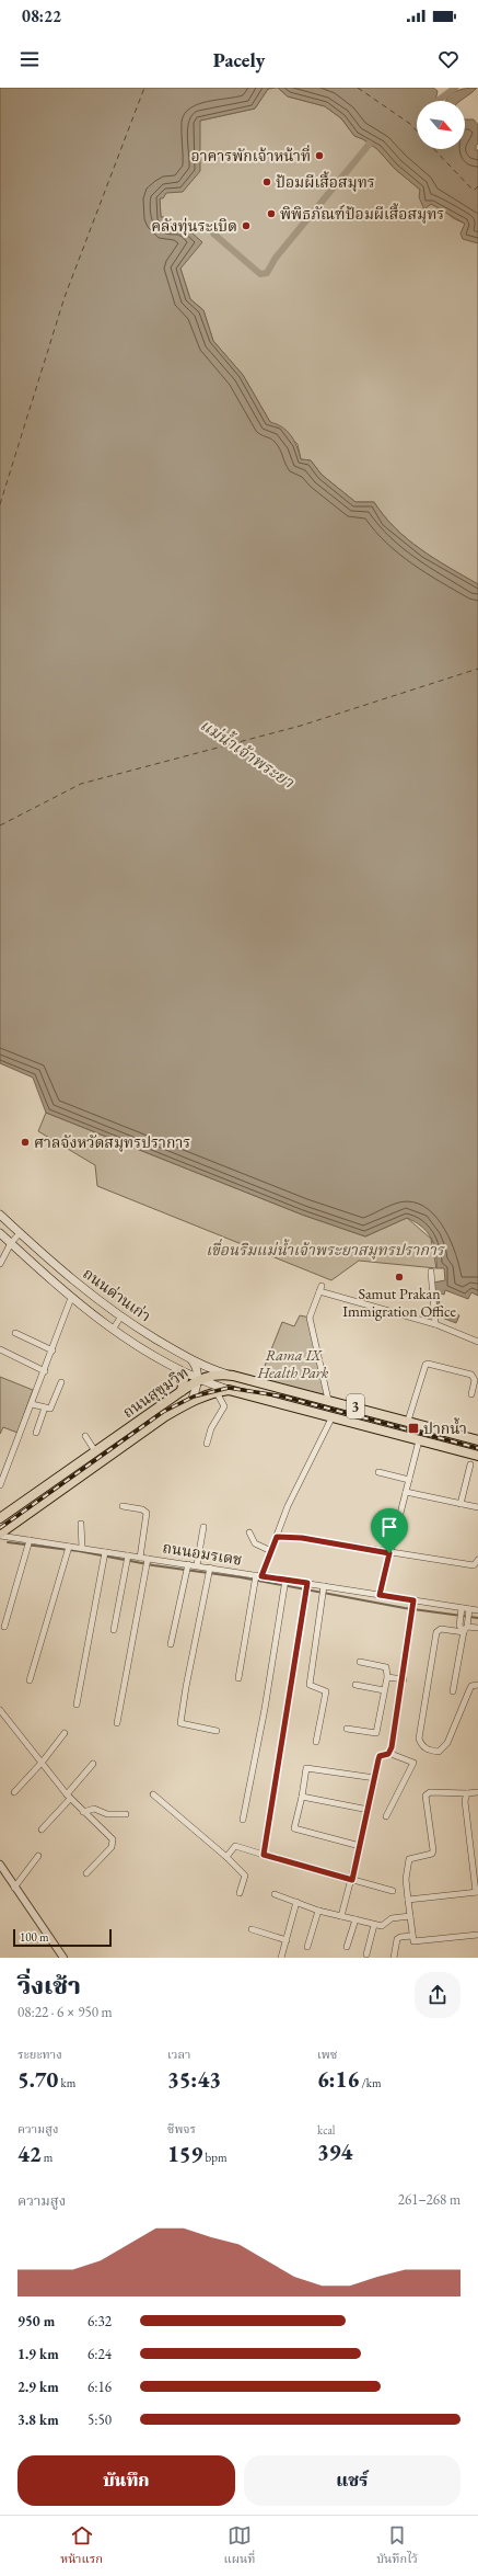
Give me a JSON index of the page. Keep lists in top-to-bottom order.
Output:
{
  "streets": {
    "highway": ["ถนนสุขุมวิท", "3"],
    "main road": ["ถนนด่านเก่า"],
    "street": ["ถนนอมรเดช"]
  },
  "crossings": [
    ["ถนนด่านเก่า", "ถนนสุขุมวิท"],
    ["ถนนสุขุมวิท", "ถนนอมรเดช"]
  ],
  "water": ["แม่น้ำเจ้าพระยา"],
  "parks": ["เขื่อนริมแม่น้ำเจ้าพระยาสมุทรปราการ", "Rama IX Health Park"],
  "places": {
    "other": [
      "อาคารพักเจ้าหน้าที่",
      "ป้อมผีเสื้อสมุทร",
      "พิพิธภัณฑ์ป้อมผีเสื้อสมุทร",
      "คลังทุ่นระเบิด",
      "ศาลจังหวัดสมุทรปราการ",
      "Samut Prakan Immigration Office"
    ],
    "transit": ["ปากน้ำ"]
  },
  "scale_bar": "100 m",
  "north": "bottom right",
  "page": {
    "status": "08:22",
    "header": "Pacely",
    "scale": "100 m",
    "heading": ["วิ่งเช้า", "08:22 · 6 × 950 m"],
    "stats": [
      ["ระยะทาง", "5.70 km"],
      ["เวลา", "35:43"],
      ["เพซ", "6:16 /km"],
      ["ความสูง", "42 m"],
      ["ชีพจร", "159 bpm"],
      ["kcal", "394"]
    ],
    "chart": ["ความสูง", "261–268 m"],
    "list": [
      {
        "name": "950 m",
        "note": "6:32"
      },
      {
        "name": "1.9 km",
        "note": "6:24"
      },
      {
        "name": "2.9 km",
        "note": "6:16"
      },
      {
        "name": "3.8 km",
        "note": "5:50"
      }
    ],
    "buttons": ["บันทึก", "แชร์"],
    "tabs": ["หน้าแรก", "แผนที่", "บันทึกไว้"]
  }
}
